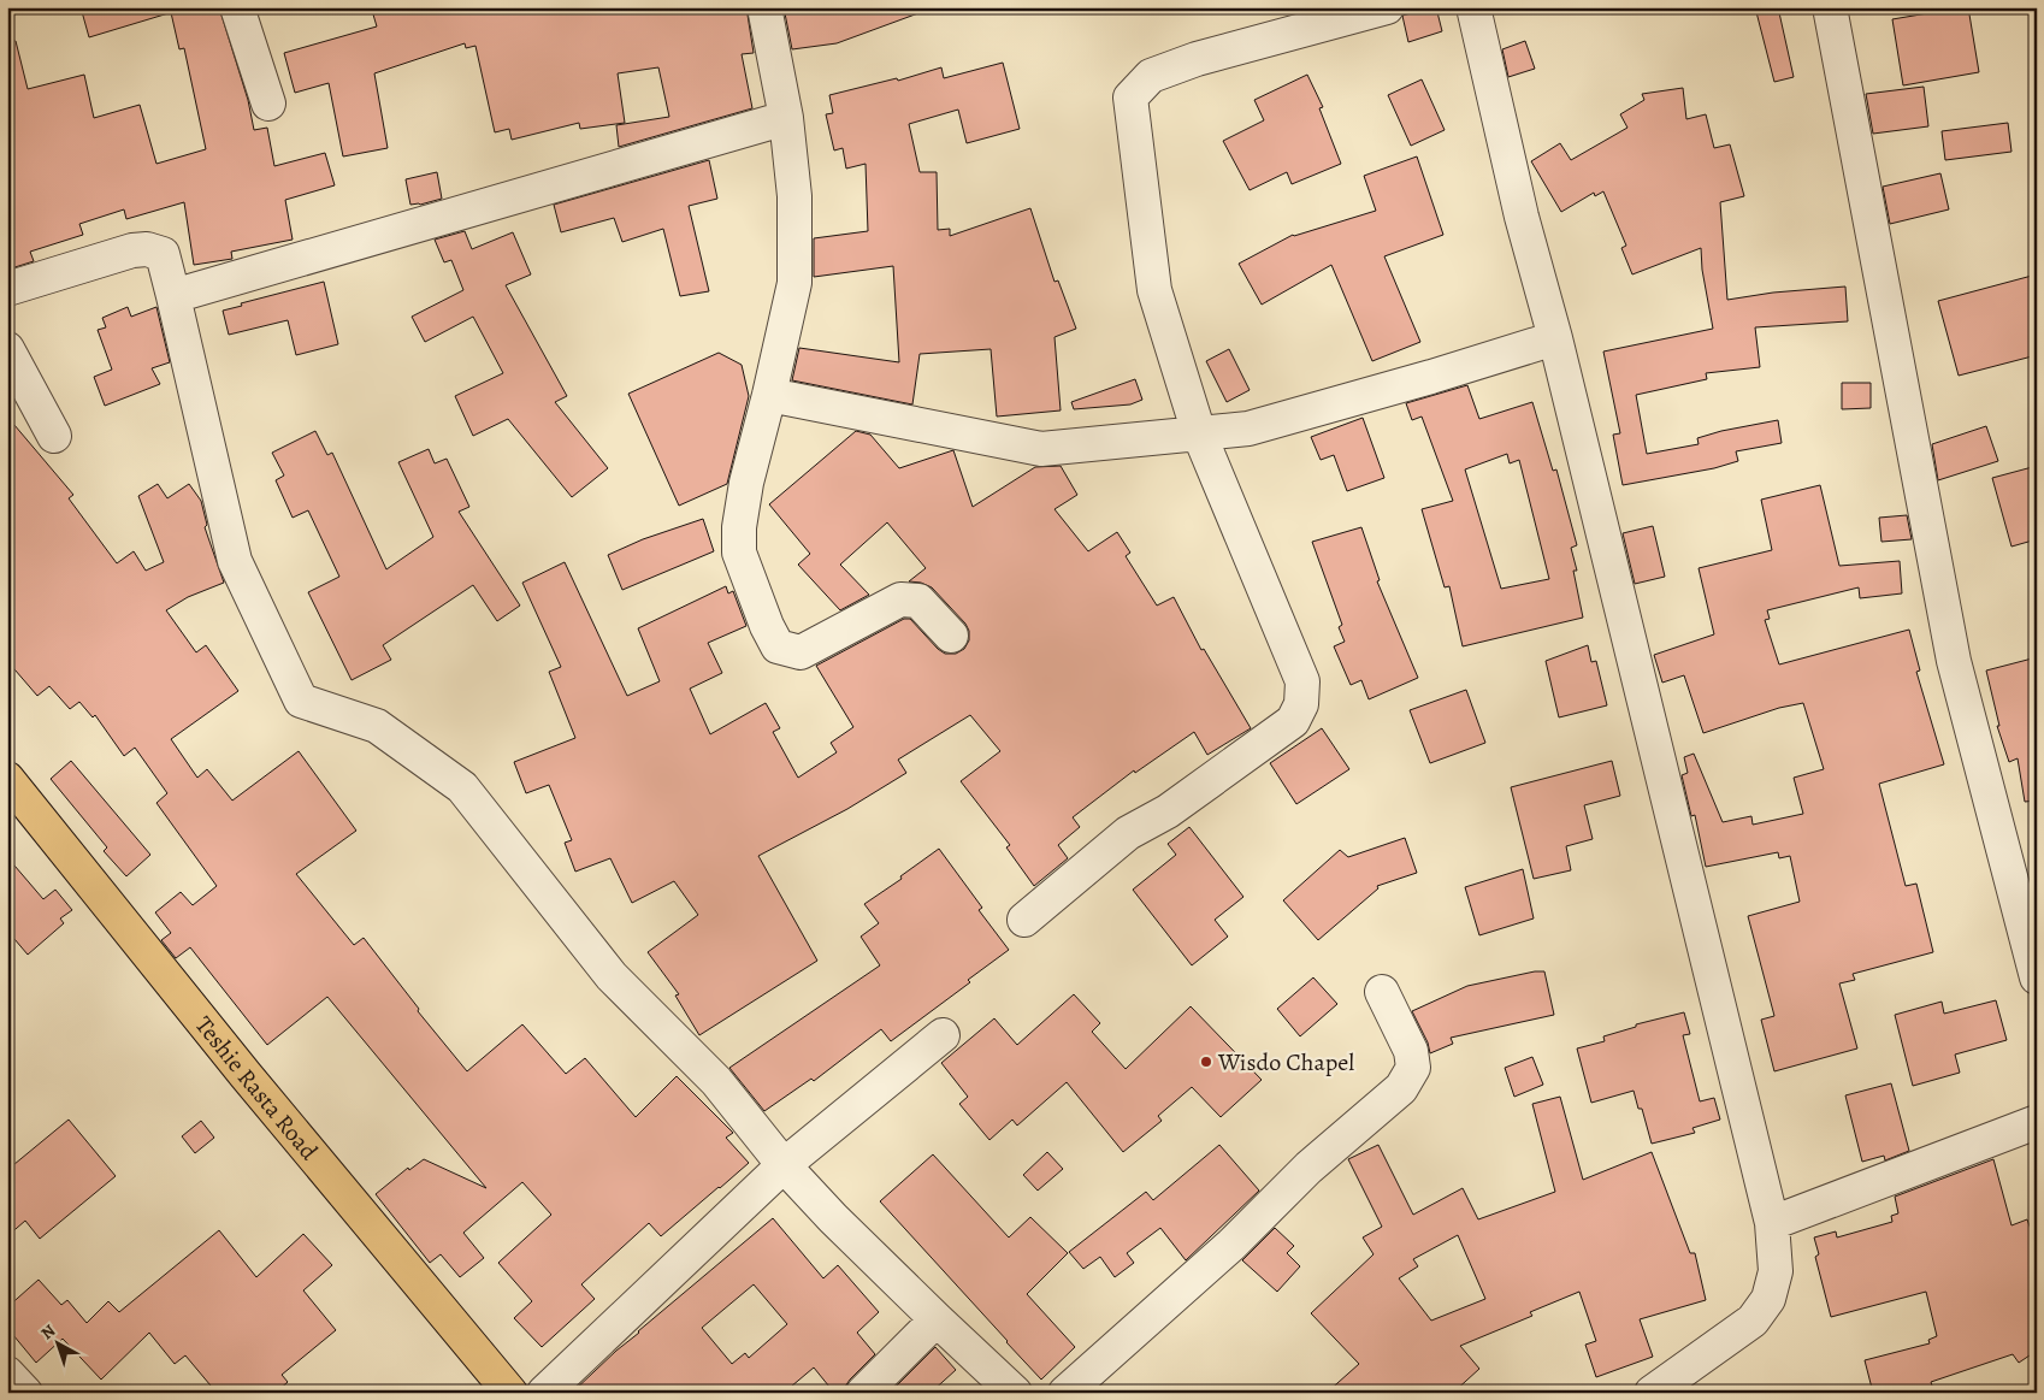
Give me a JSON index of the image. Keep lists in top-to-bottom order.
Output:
{
  "streets": {
    "main road": ["Teshie Rasta Road"]
  },
  "places": ["Wisdo Chapel"],
  "north": "top left"
}
